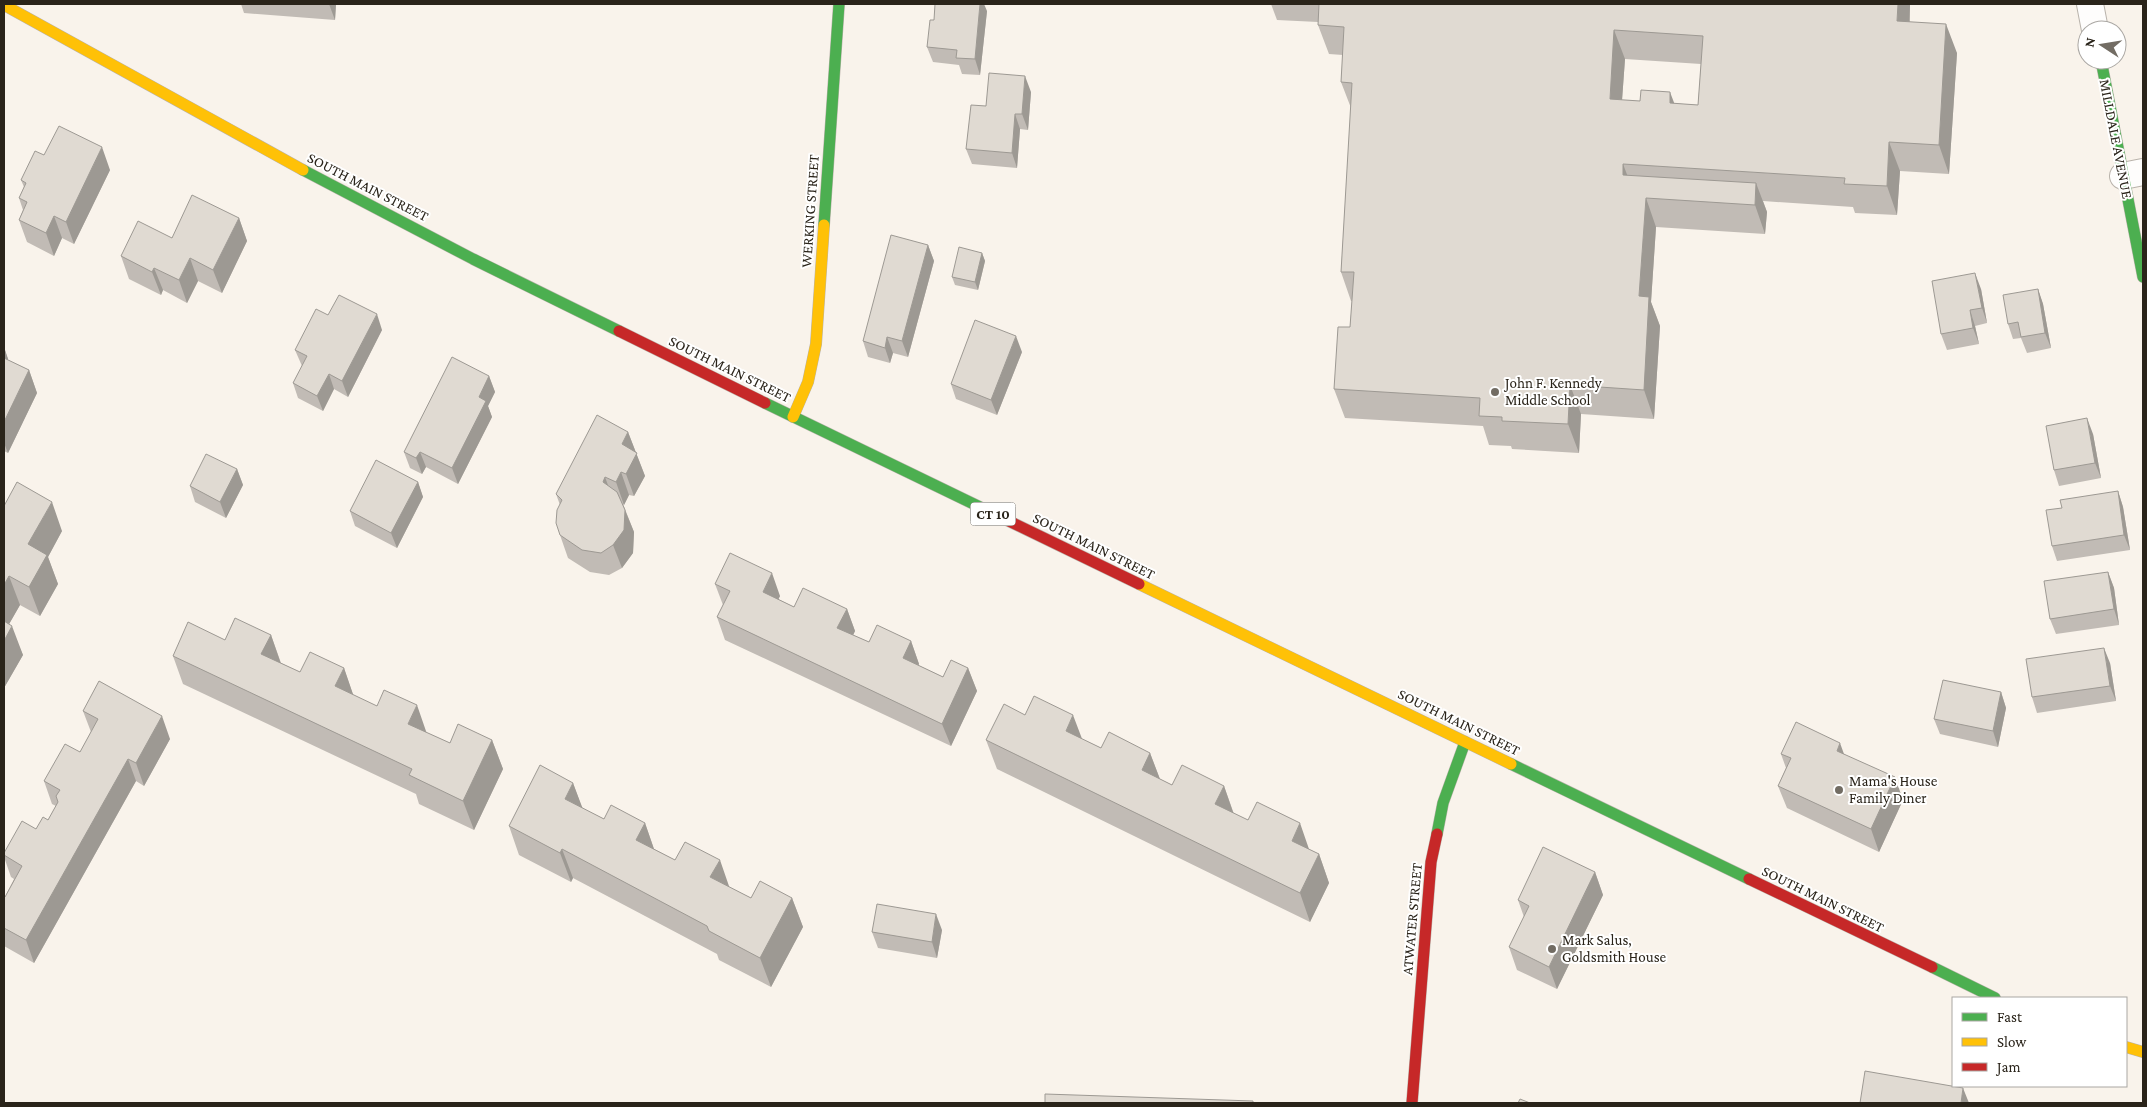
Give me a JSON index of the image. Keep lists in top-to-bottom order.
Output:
{
  "streets": {
    "main road": [
      "MILLDALE AVENUE",
      "SOUTH MAIN STREET",
      "WERKING STREET",
      "CT 10",
      "ATWATER STREET"
    ]
  },
  "crossings": [
    ["SOUTH MAIN STREET", "WERKING STREET"],
    ["SOUTH MAIN STREET", "ATWATER STREET"]
  ],
  "places": ["John F. Kennedy Middle School", "Mama's House Family Diner", "Mark Salus, Goldsmith House"],
  "legend": ["Fast", "Slow", "Jam"],
  "north": "left"
}
